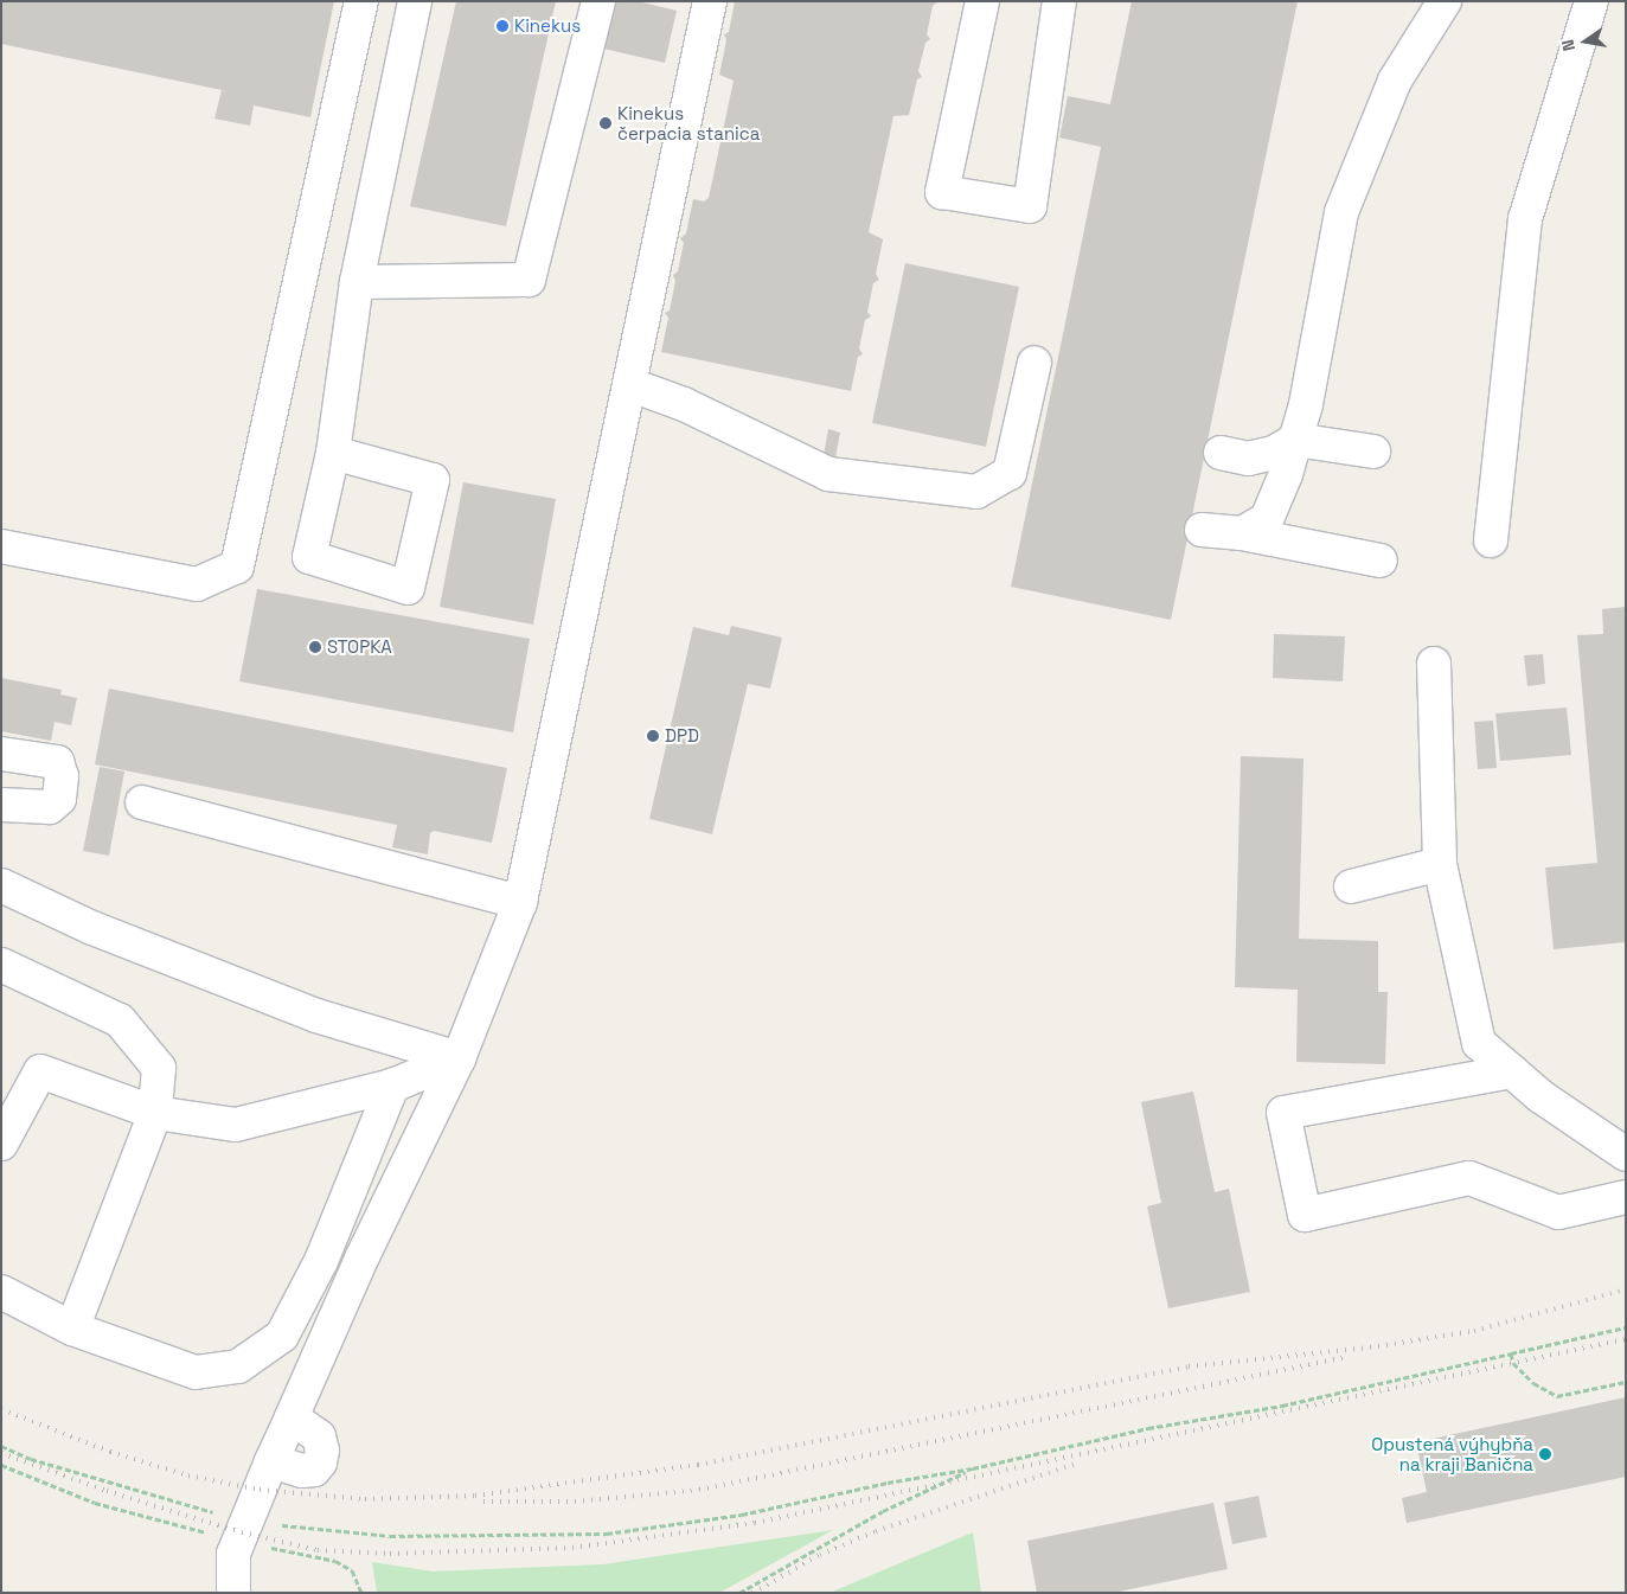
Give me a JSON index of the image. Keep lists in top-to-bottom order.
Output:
{
  "places": [
    "Kinekus",
    "Kinekus čerpacia stanica",
    "STOPKA",
    "DPD",
    "Opustená výhybňa na kraji Banična"
  ],
  "north": "left"
}
